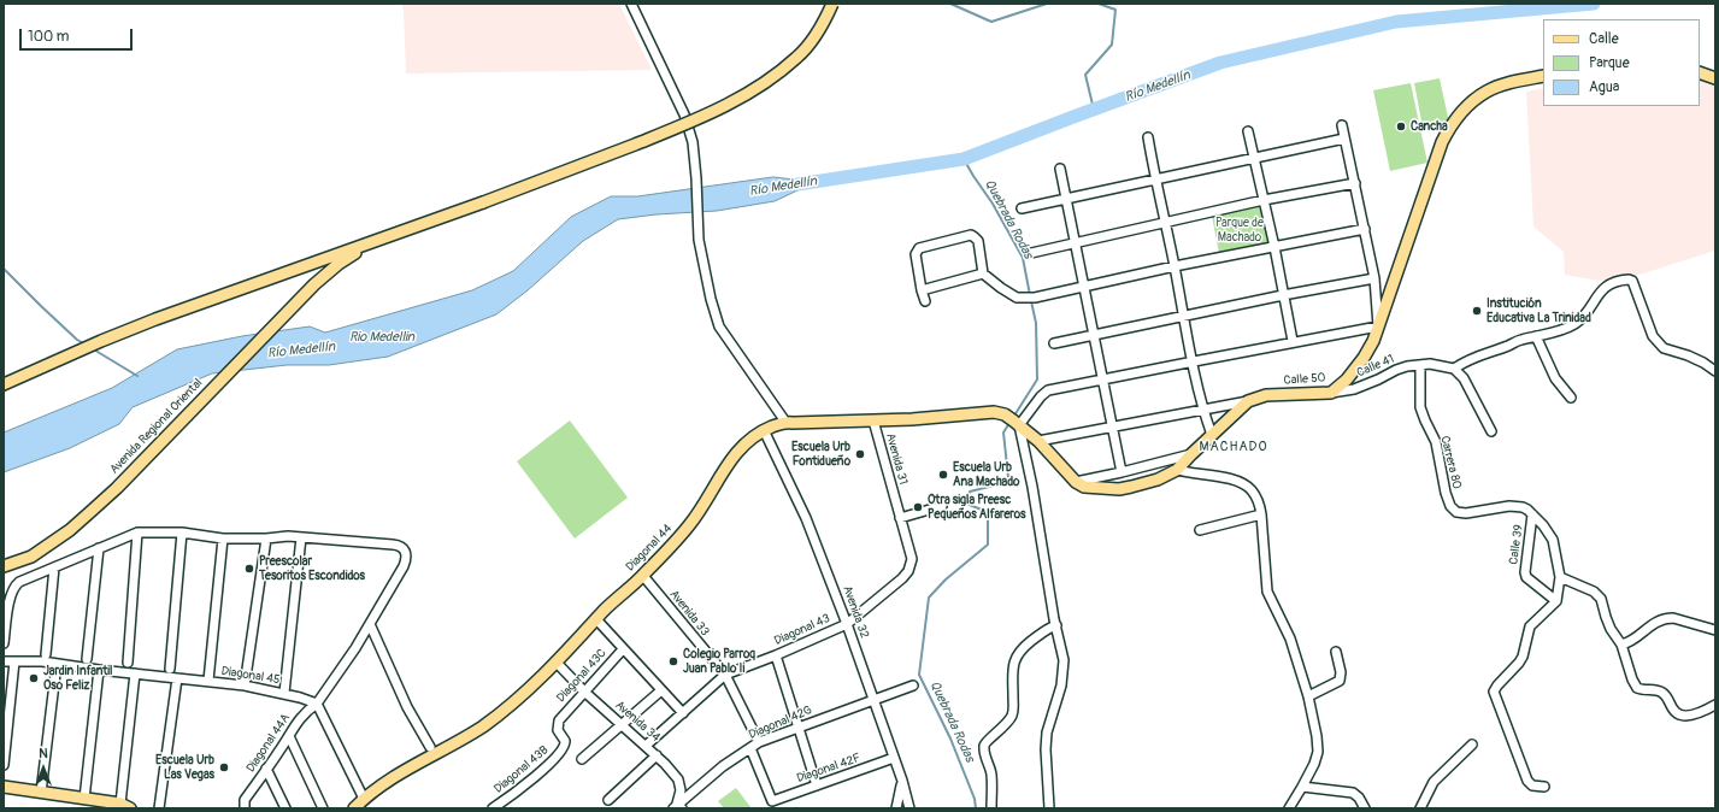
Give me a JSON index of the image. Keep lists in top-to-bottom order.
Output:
{
  "streets": {
    "main road": ["Calle 50", "Avenida Regional Oriental", "Diagonal 44"],
    "street": [
      "Calle 41",
      "Avenida 31",
      "Carrera 80",
      "Calle 39",
      "Avenida 32",
      "Avenida 33",
      "Diagonal 43",
      "Diagonal 45",
      "Diagonal 43C",
      "Avenida 34",
      "Diagonal 42G",
      "Diagonal 44A",
      "Diagonal 42F",
      "Diagonal 43B"
    ]
  },
  "crossings": [
    ["Calle 41", "Calle 50"],
    ["Calle 41", "Carrera 80"],
    ["Avenida 31", "Diagonal 44"],
    ["Avenida 31", "Diagonal 43"],
    ["Carrera 80", "Calle 39"],
    ["Diagonal 44", "Avenida 32"],
    ["Diagonal 44", "Avenida 33"],
    ["Diagonal 44", "Avenida 34"],
    ["Avenida 32", "Diagonal 43"],
    ["Avenida 32", "Diagonal 42G"],
    ["Avenida 32", "Diagonal 42F"],
    ["Avenida 33", "Diagonal 43"],
    ["Avenida 33", "Diagonal 42G"],
    ["Diagonal 43", "Avenida 34"],
    ["Diagonal 45", "Diagonal 44A"],
    ["Diagonal 43C", "Avenida 34"],
    ["Diagonal 43C", "Diagonal 43B"],
    ["Avenida 34", "Diagonal 42G"],
    ["Diagonal 42G", "Diagonal 42F"]
  ],
  "districts": ["MACHADO"],
  "water": ["Río Medellín", "Quebrada Rodas", "Rio Medellin"],
  "parks": ["Parque de Machado"],
  "places": [
    "Cancha",
    "Institución Educativa La Trinidad",
    "Escuela Urb Fontidueño",
    "Escuela Urb Ana Machado",
    "Otra sigla Preesc Pequeños Alfareros",
    "Preescolar Tesoritos Escondidos",
    "Colegio Parroq Juan Pablo Ii",
    "Jardin Infantil Oso Feliz",
    "Escuela Urb Las Vegas"
  ],
  "legend": ["Calle", "Parque", "Agua"],
  "scale_bar": "100 m",
  "north": "top"
}
